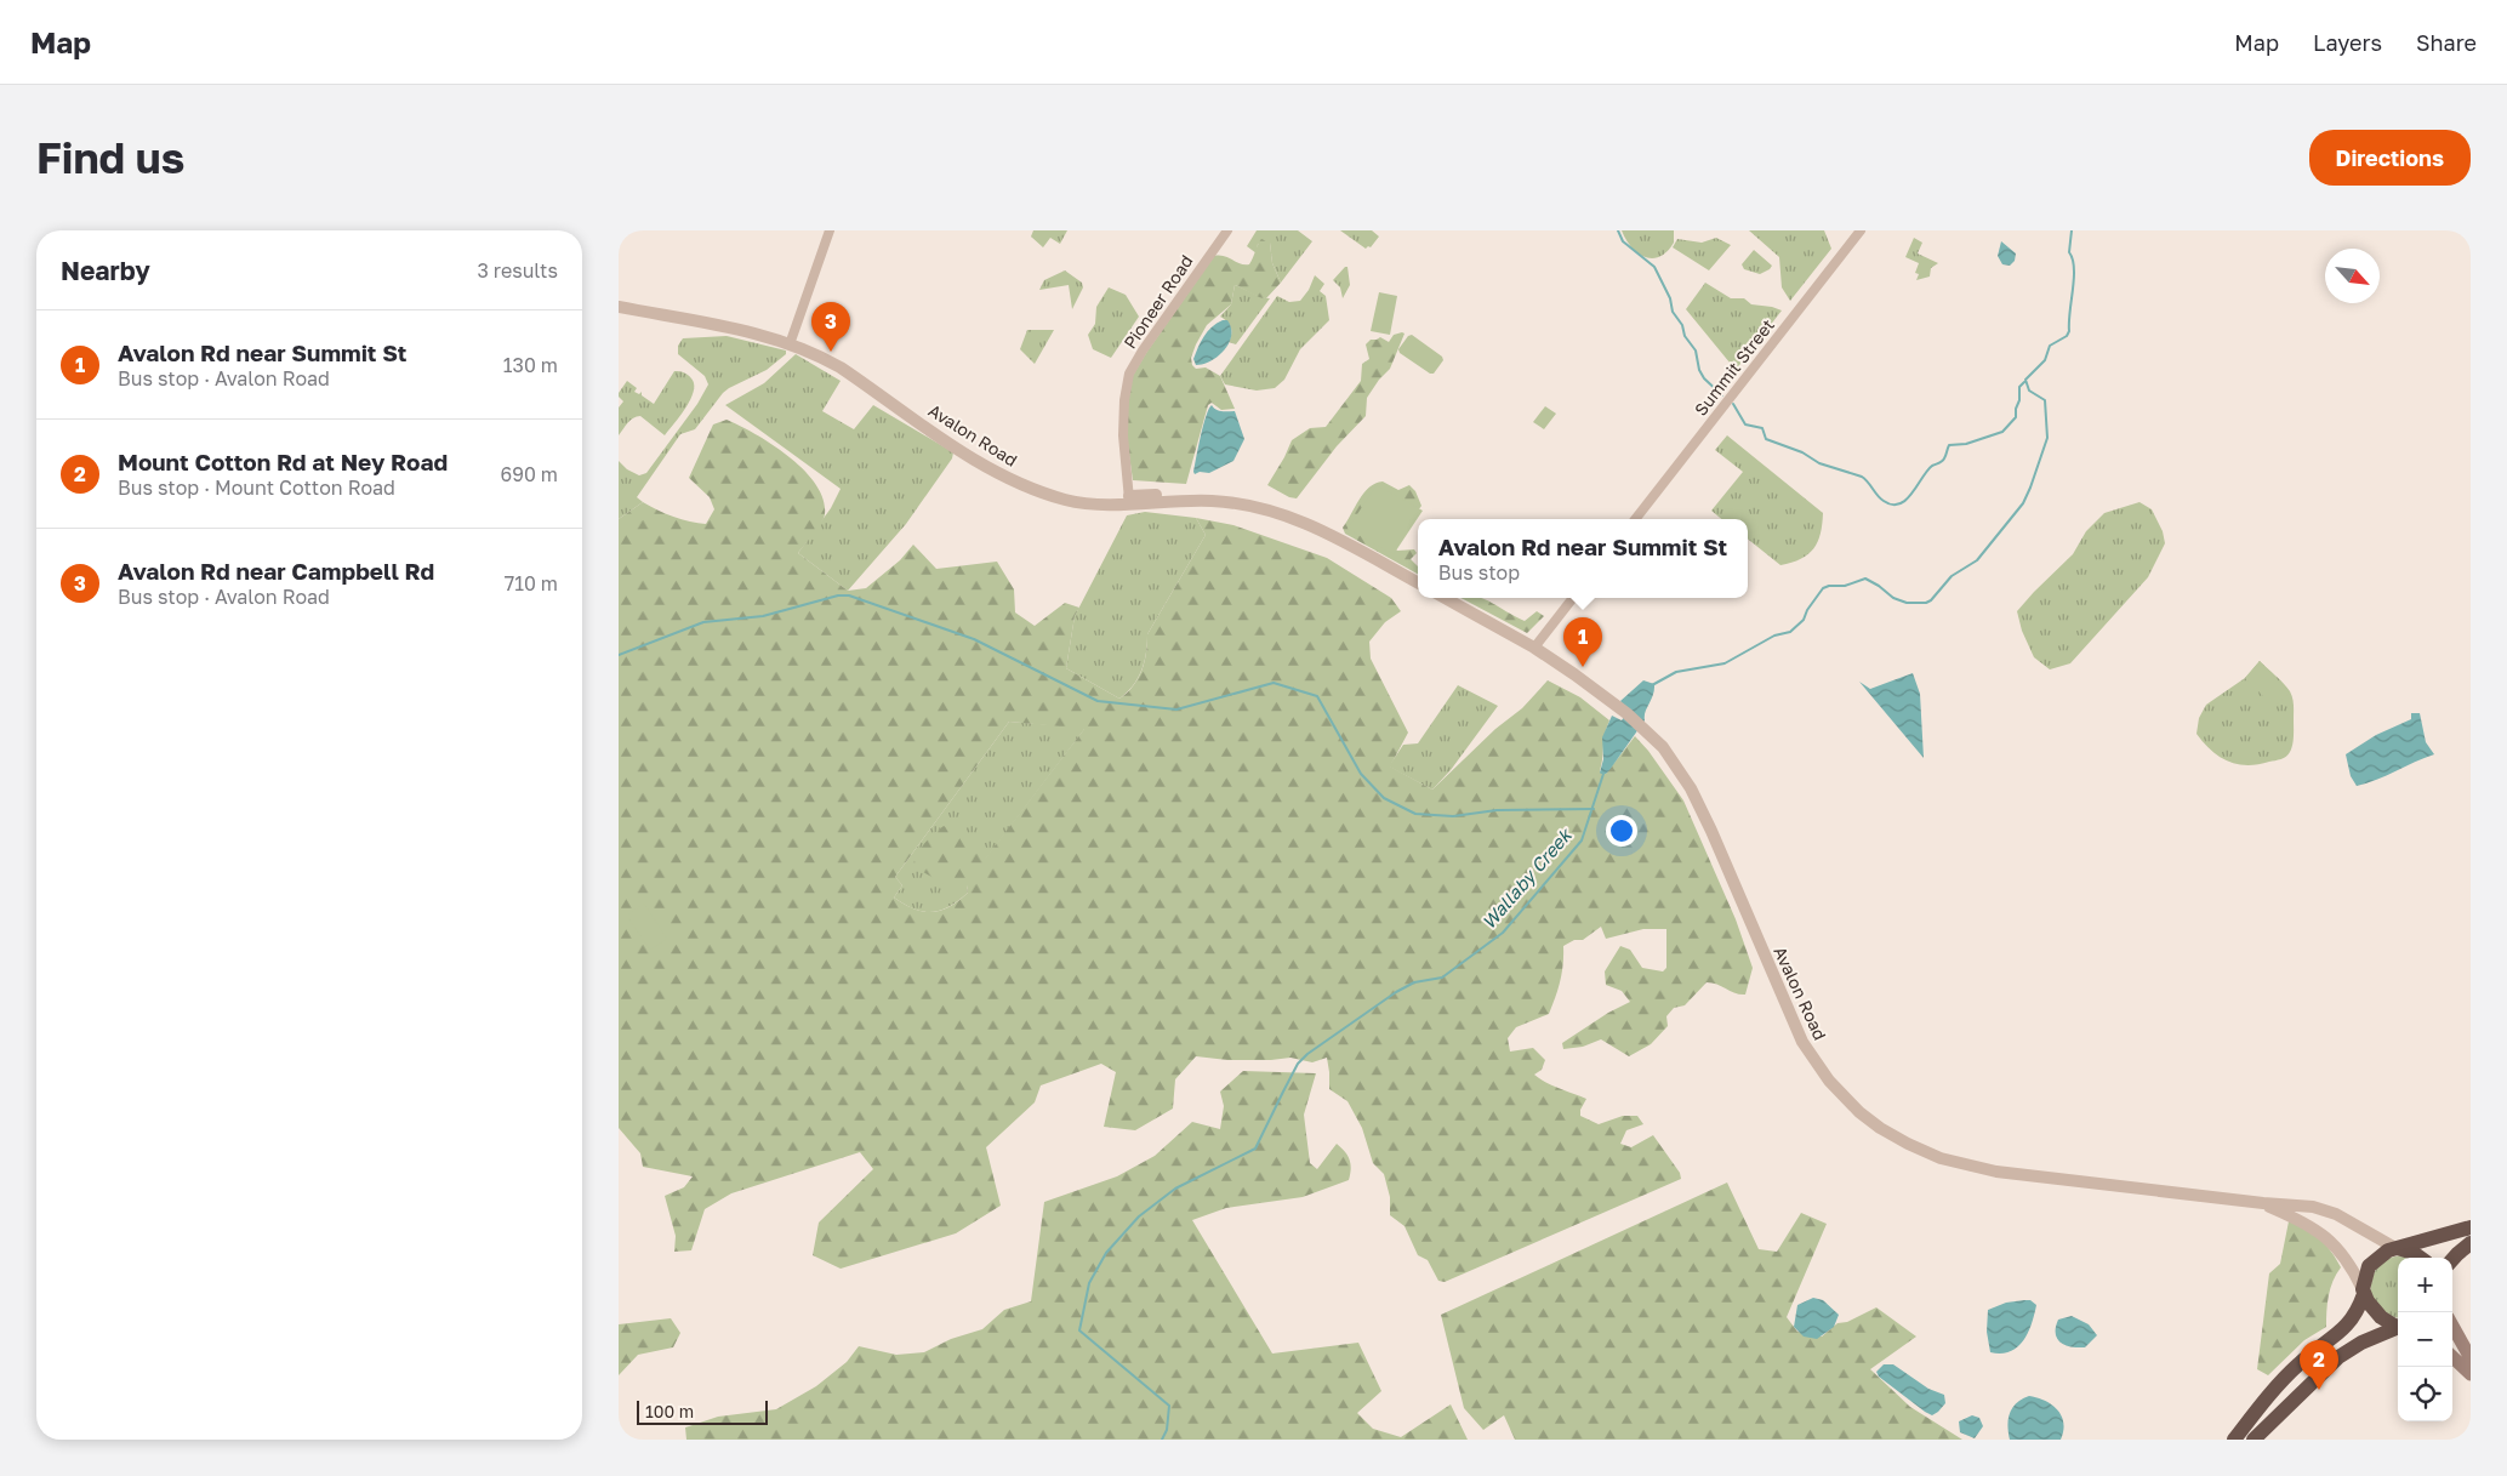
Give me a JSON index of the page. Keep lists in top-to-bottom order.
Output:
{
  "streets": {
    "street": ["Pioneer Road", "Summit Street", "Avalon Road"]
  },
  "crossings": [
    ["Pioneer Road", "Avalon Road"]
  ],
  "water": ["Wallaby Creek"],
  "scale_bar": "100 m",
  "north": "bottom right",
  "page": {
    "header": "Map",
    "nav": ["Map", "Layers", "Share"],
    "buttons": "Directions",
    "title": "Find us",
    "heading": ["Nearby", "3 results"],
    "pins": ["3", "1", "2"],
    "list": [
      {
        "mark": "1",
        "name": "Avalon Rd near Summit St",
        "note": "Bus stop · Avalon Road",
        "value": "130 m"
      },
      {
        "mark": "2",
        "name": "Mount Cotton Rd at Ney Road",
        "note": "Bus stop · Mount Cotton Road",
        "value": "690 m"
      },
      {
        "mark": "3",
        "name": "Avalon Rd near Campbell Rd",
        "note": "Bus stop · Avalon Road",
        "value": "710 m"
      }
    ],
    "popup": ["Avalon Rd near Summit St", "Bus stop"],
    "map_buttons": ["+", "−"],
    "scale": "100 m"
  }
}
